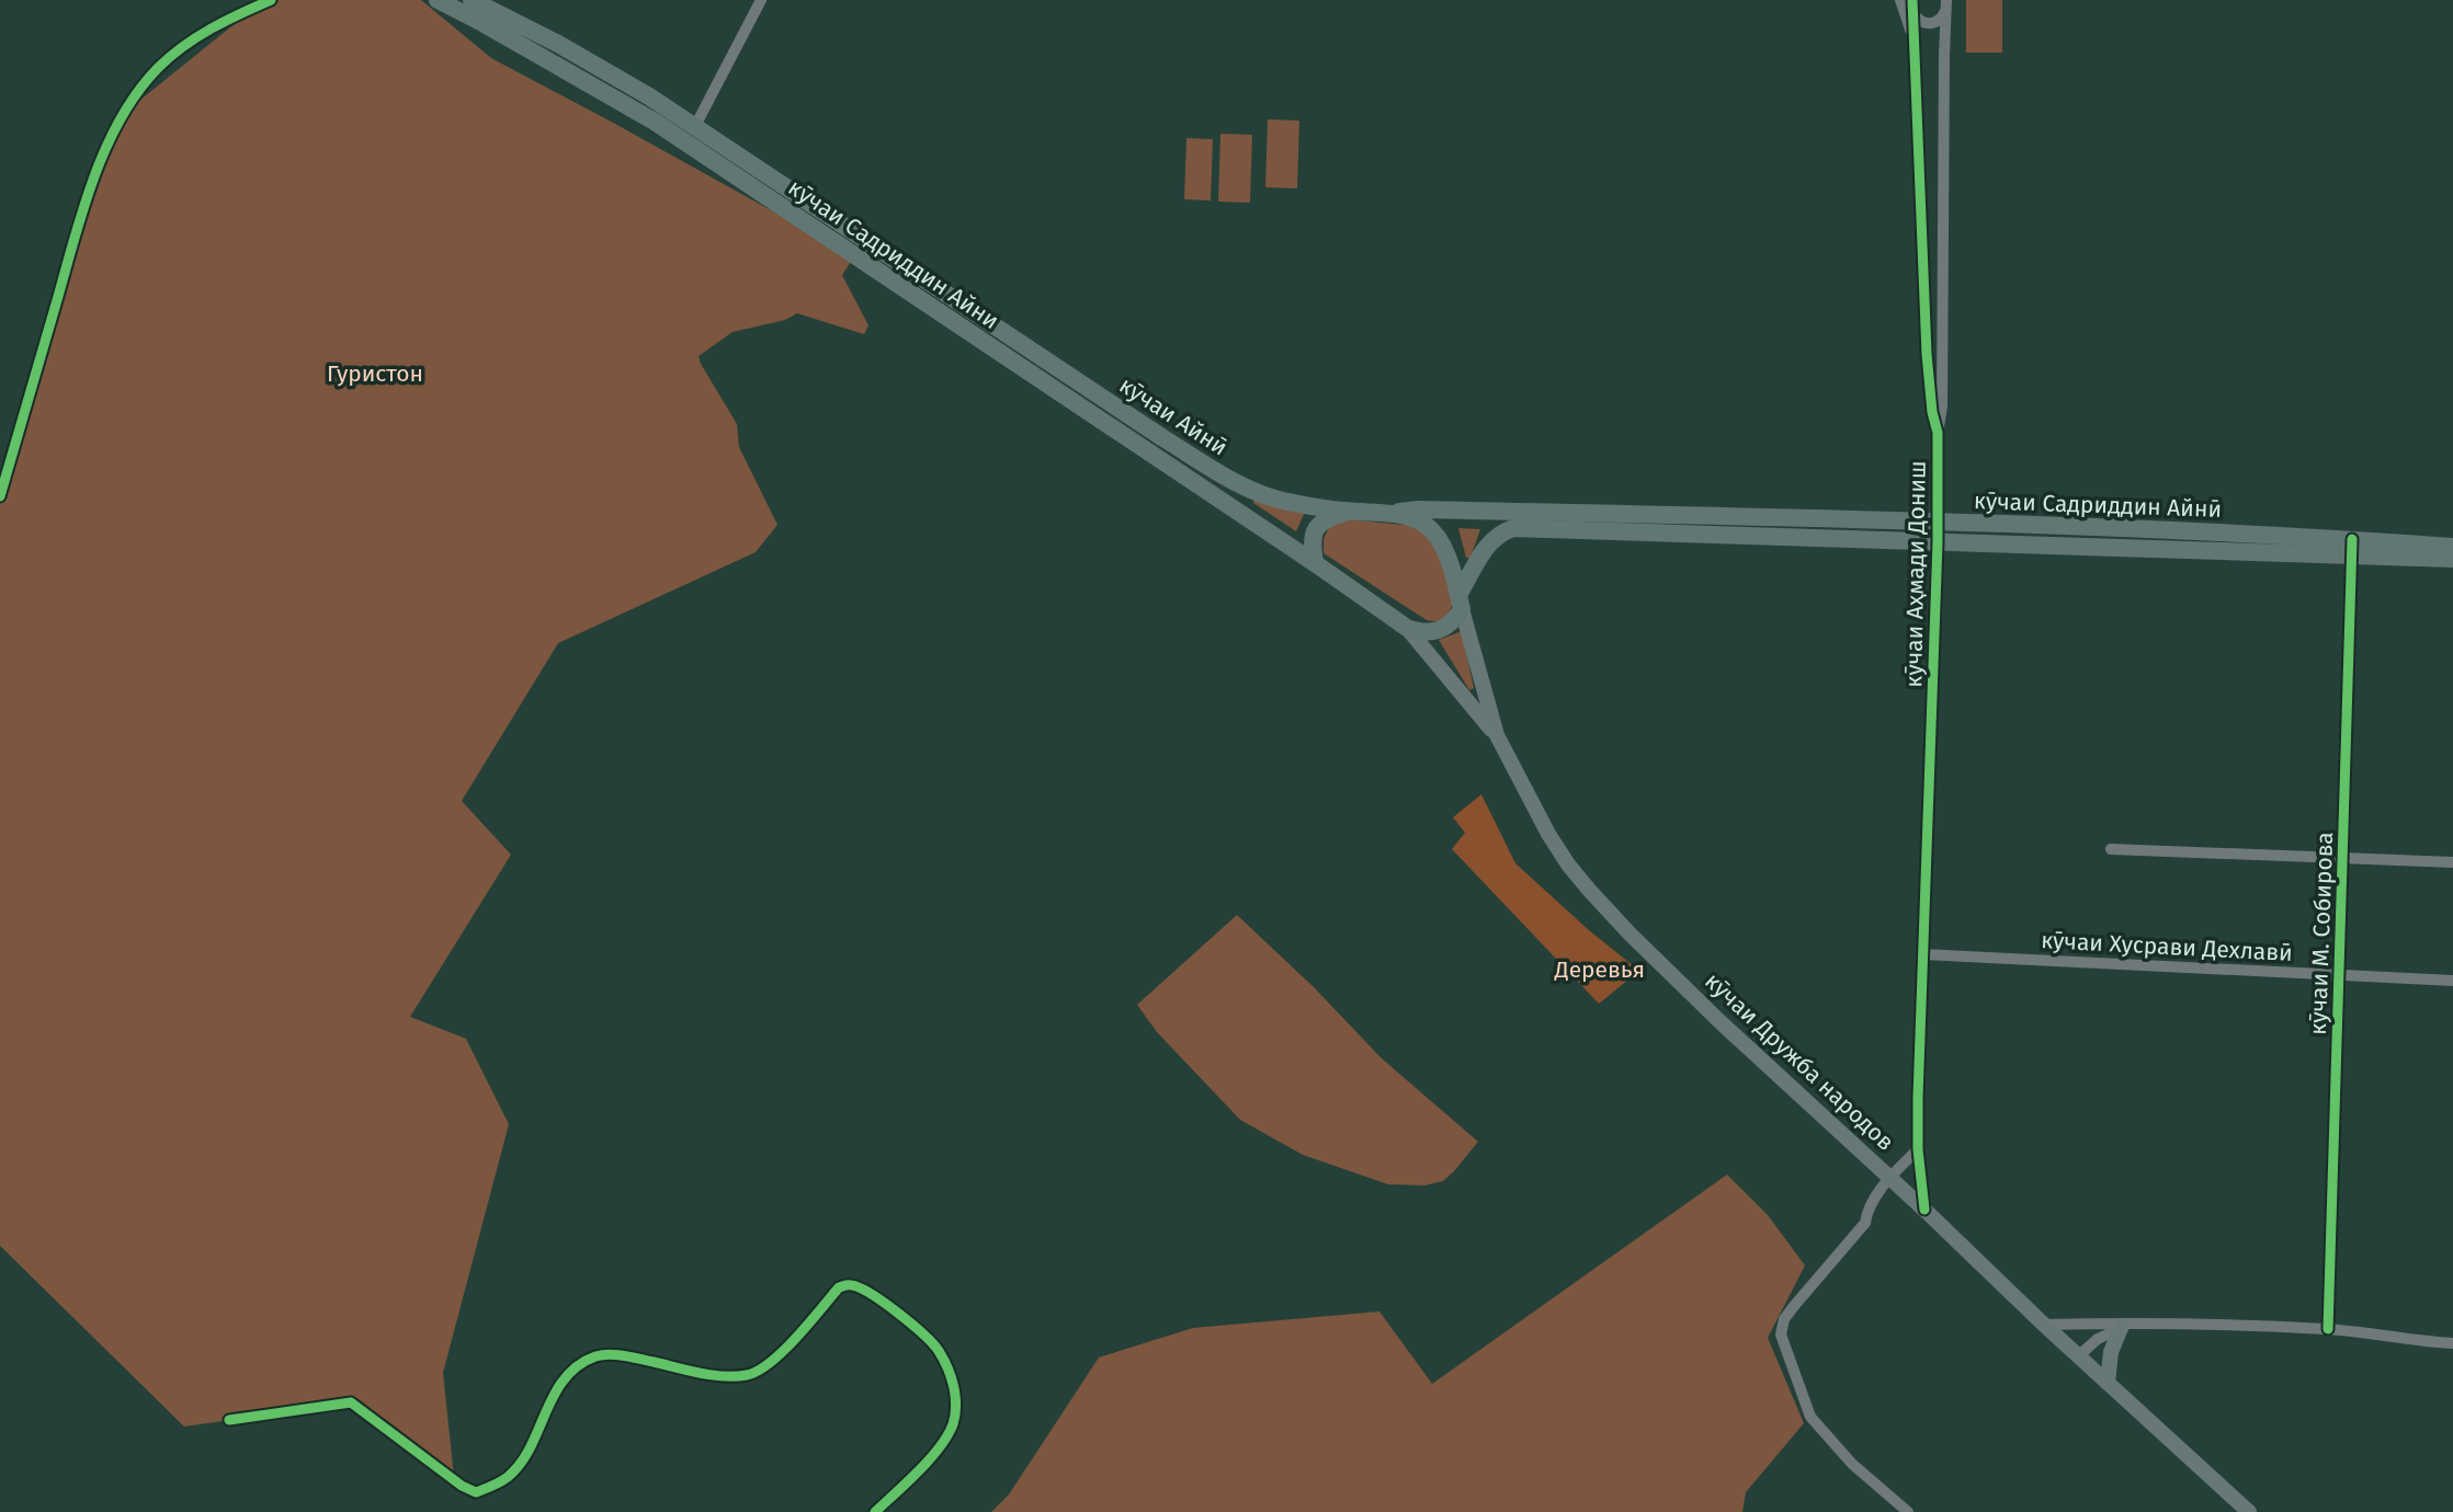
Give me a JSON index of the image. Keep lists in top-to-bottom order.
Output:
{
  "streets": {
    "highway": ["кӯчаи Садриддин Айни", "кӯчаи Айнӣ", "кӯчаи Садриддин Айнӣ"],
    "main road": ["кӯчаи Дружба народов"],
    "street": ["кӯчаи Аҳмади Дониш", "кӯчаи М. Собирова", "кӯчаи Хусрави Дехлавӣ"]
  },
  "crossings": [
    ["кӯчаи Садриддин Айни", "кӯчаи Айнӣ"],
    ["кӯчаи Садриддин Айнӣ", "кӯчаи Аҳмади Дониш"],
    ["кӯчаи Садриддин Айнӣ", "кӯчаи М. Собирова"],
    ["кӯчаи Аҳмади Дониш", "кӯчаи Хусрави Дехлавӣ"],
    ["кӯчаи Аҳмади Дониш", "кӯчаи Дружба народов"],
    ["кӯчаи М. Собирова", "кӯчаи Хусрави Дехлавӣ"]
  ],
  "parks": ["Гуристон", "Деревья"]
}
